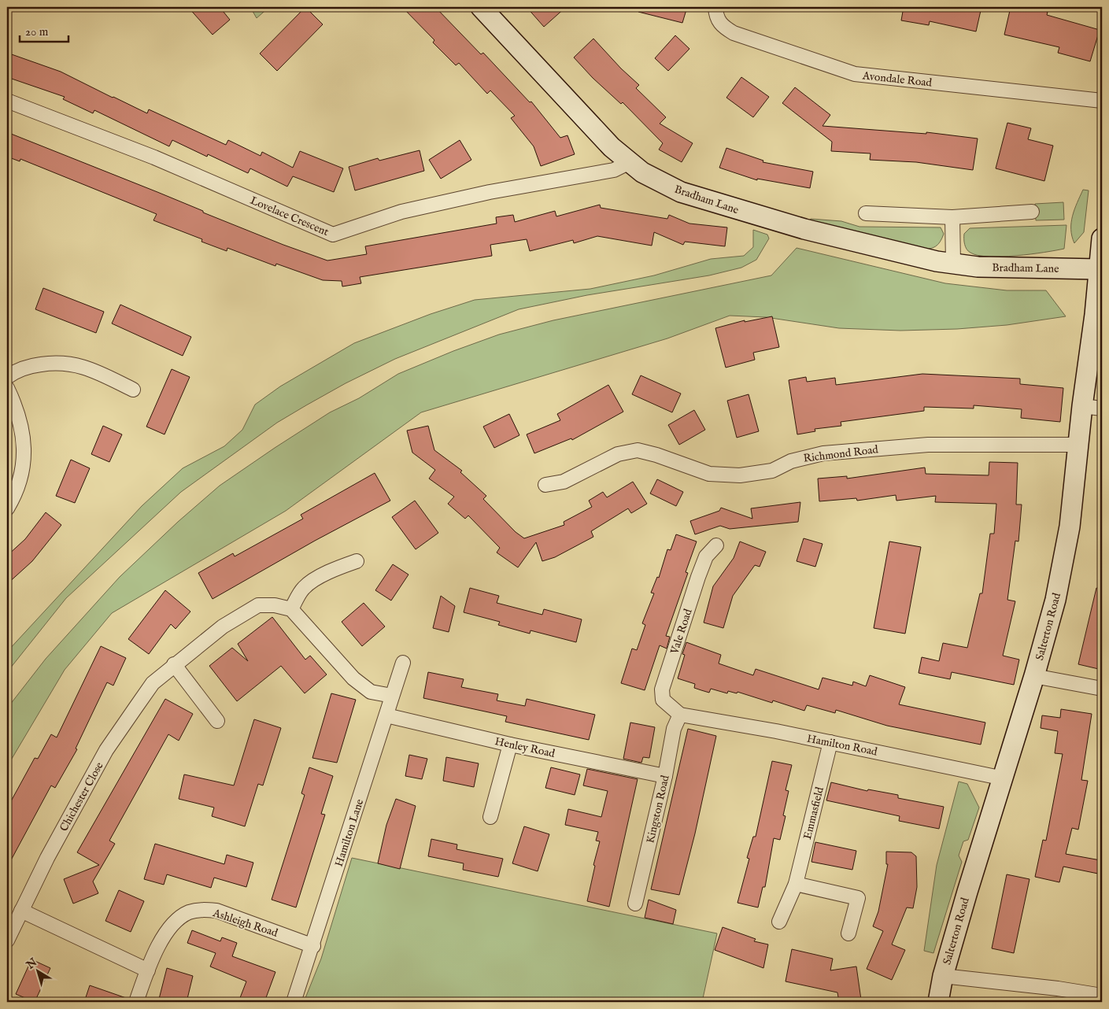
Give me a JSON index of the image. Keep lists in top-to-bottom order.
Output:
{
  "streets": {
    "main road": ["Bradham Lane", "Salterton Road"],
    "street": [
      "Avondale Road",
      "Lovelace Crescent",
      "Richmond Road",
      "Vale Road",
      "Hamilton Road",
      "Henley Road",
      "Chichester Close",
      "Kingston Road",
      "Emmasfield",
      "Hamilton Lane",
      "Ashleigh Road"
    ]
  },
  "crossings": [
    ["Bradham Lane", "Lovelace Crescent"],
    ["Bradham Lane", "Salterton Road"],
    ["Richmond Road", "Salterton Road"],
    ["Salterton Road", "Hamilton Road"],
    ["Vale Road", "Hamilton Road"],
    ["Vale Road", "Kingston Road"],
    ["Hamilton Road", "Kingston Road"],
    ["Hamilton Road", "Emmasfield"],
    ["Henley Road", "Kingston Road"],
    ["Henley Road", "Hamilton Lane"],
    ["Hamilton Lane", "Ashleigh Road"]
  ],
  "scale_bar": "20 m",
  "north": "top left"
}
